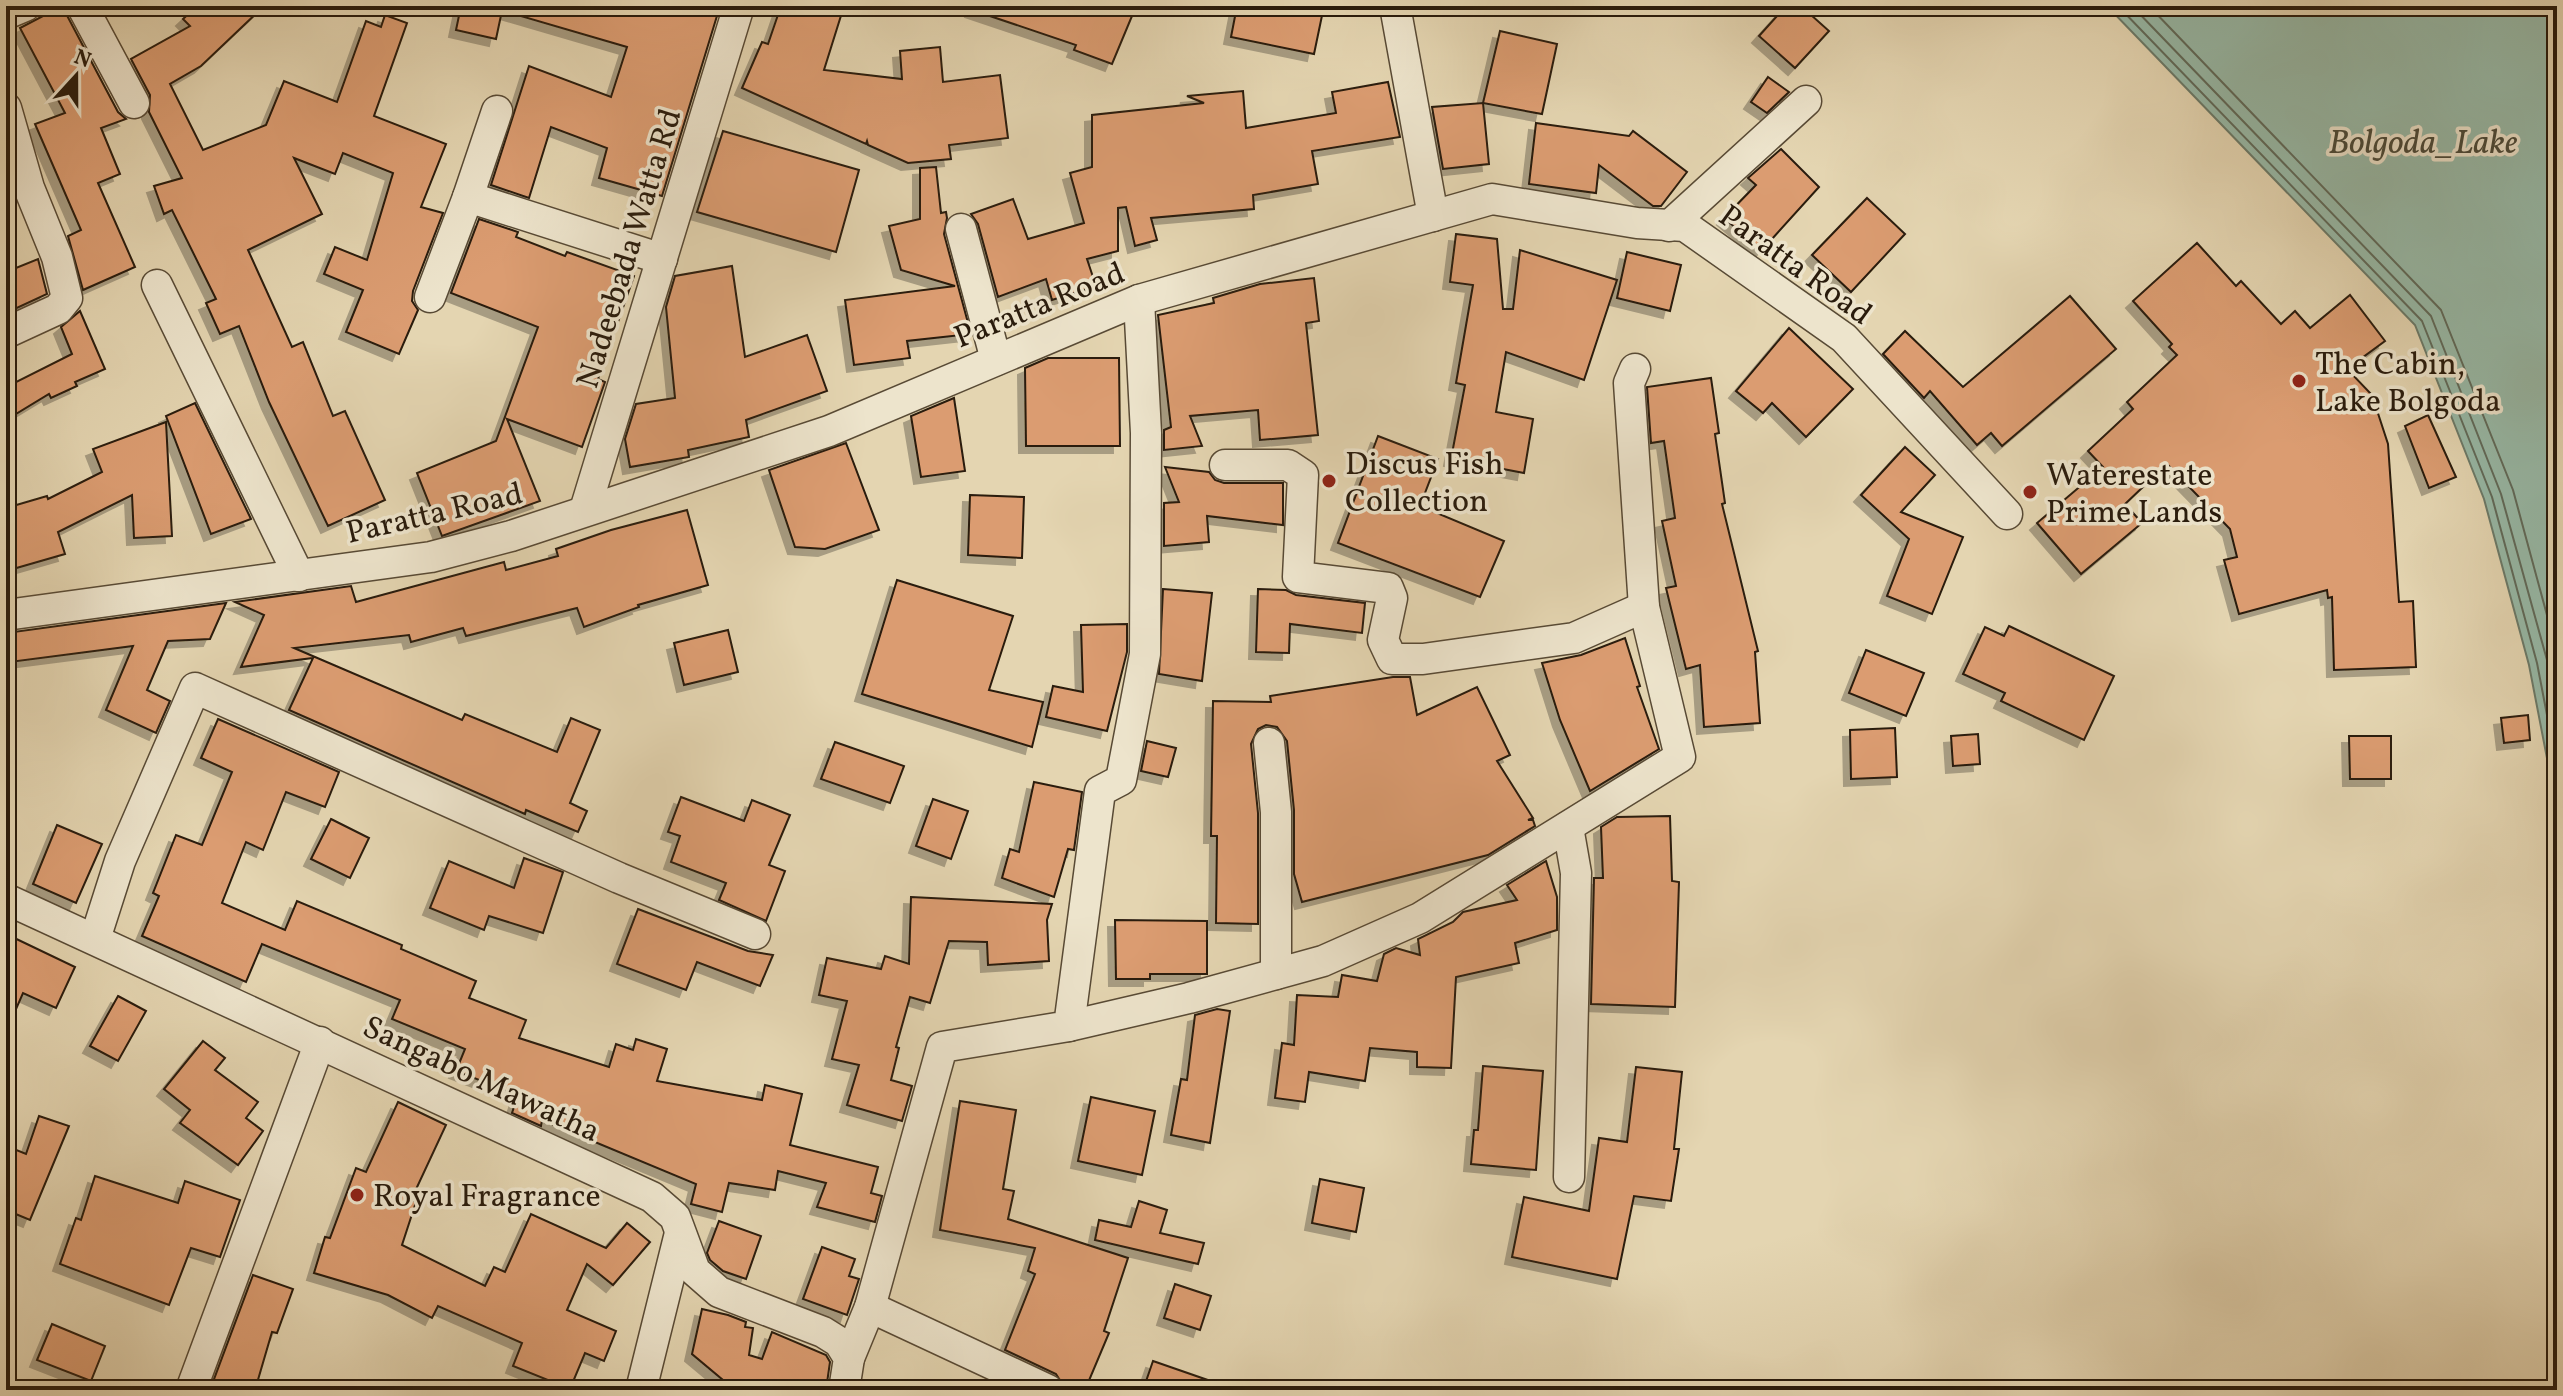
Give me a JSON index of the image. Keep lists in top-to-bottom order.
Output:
{
  "streets": {
    "street": ["Nadeebada Watta Rd", "Paratta Road", "Sangabo Mawatha"]
  },
  "crossings": [
    ["Nadeebada Watta Rd", "Paratta Road"]
  ],
  "water": ["Bolgoda_Lake"],
  "places": [
    "The Cabin, Lake Bolgoda",
    "Discus Fish Collection",
    "Waterestate Prime Lands",
    "Royal Fragrance"
  ],
  "north": "top"
}
